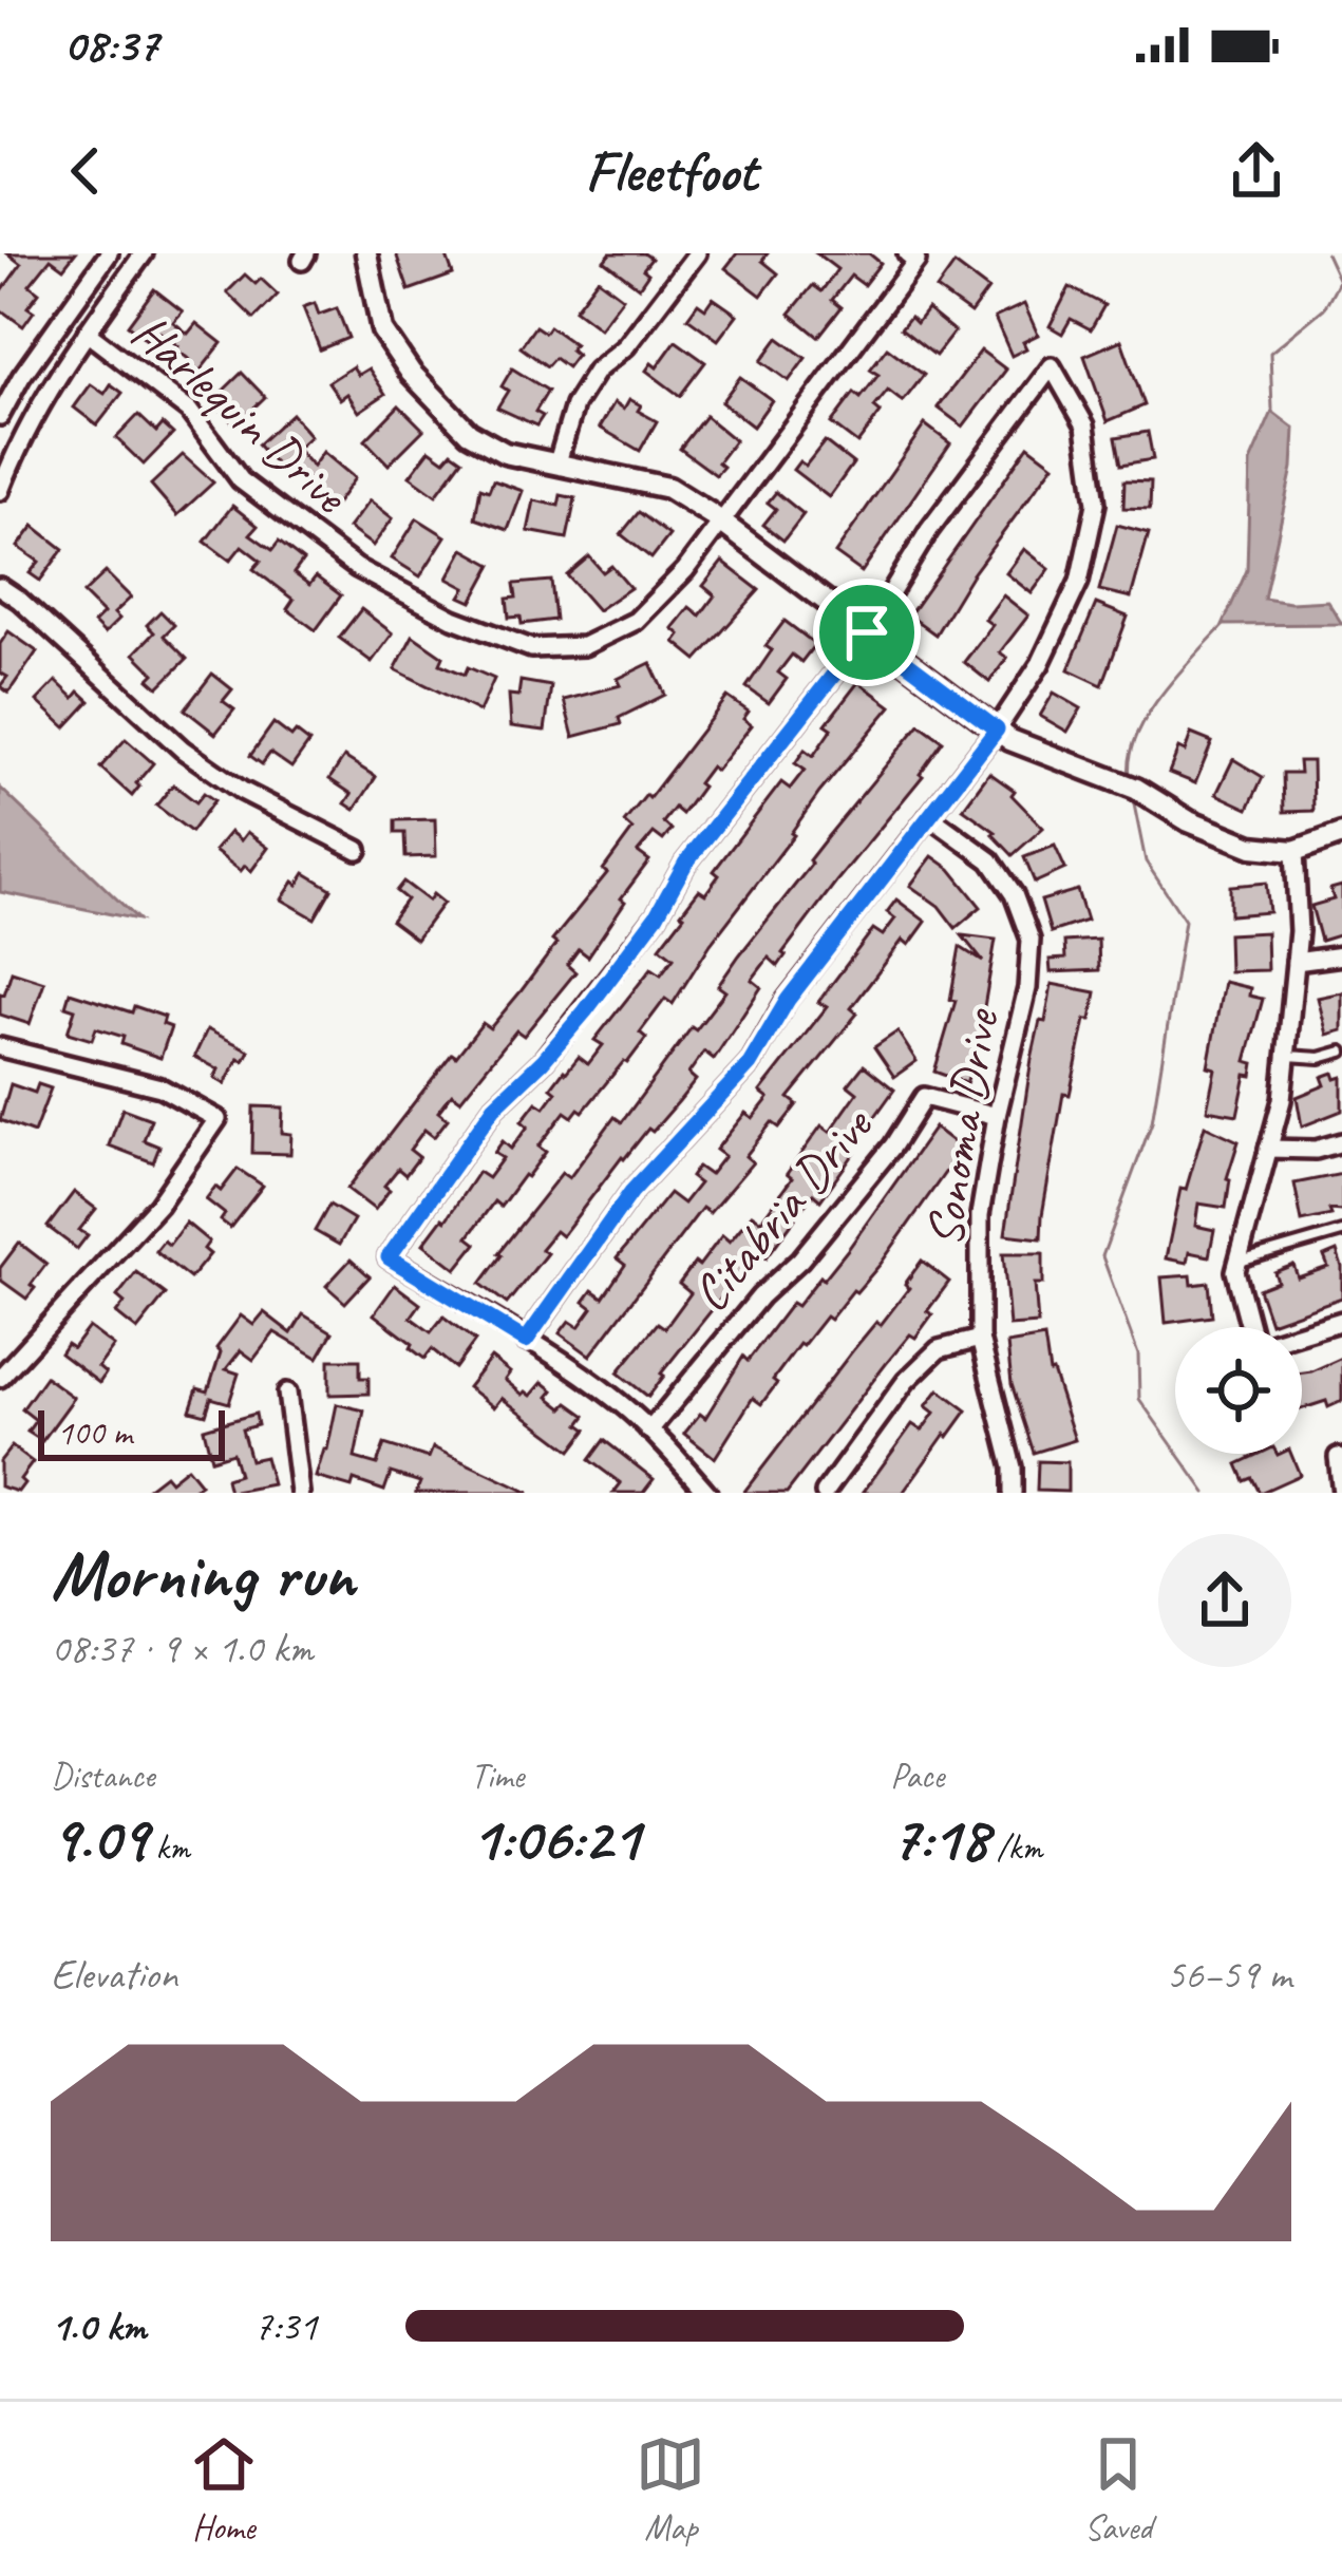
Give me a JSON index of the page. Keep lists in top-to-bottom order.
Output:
{
  "streets": {
    "street": ["Harlequin Drive", "Sonoma Drive", "Citabria Drive"]
  },
  "crossings": [
    ["Sonoma Drive", "Citabria Drive"]
  ],
  "scale_bar": "100 m",
  "page": {
    "status": "08:37",
    "header": "Fleetfoot",
    "scale": "100 m",
    "heading": ["Morning run", "08:37 · 9 × 1.0 km"],
    "stats": [
      ["Distance", "9.09 km"],
      ["Time", "1:06:21"],
      ["Pace", "7:18 /km"]
    ],
    "chart": ["Elevation", "56–59 m"],
    "list": [
      {
        "name": "1.0 km",
        "note": "7:31"
      }
    ],
    "tabs": ["Home", "Map", "Saved"]
  }
}
